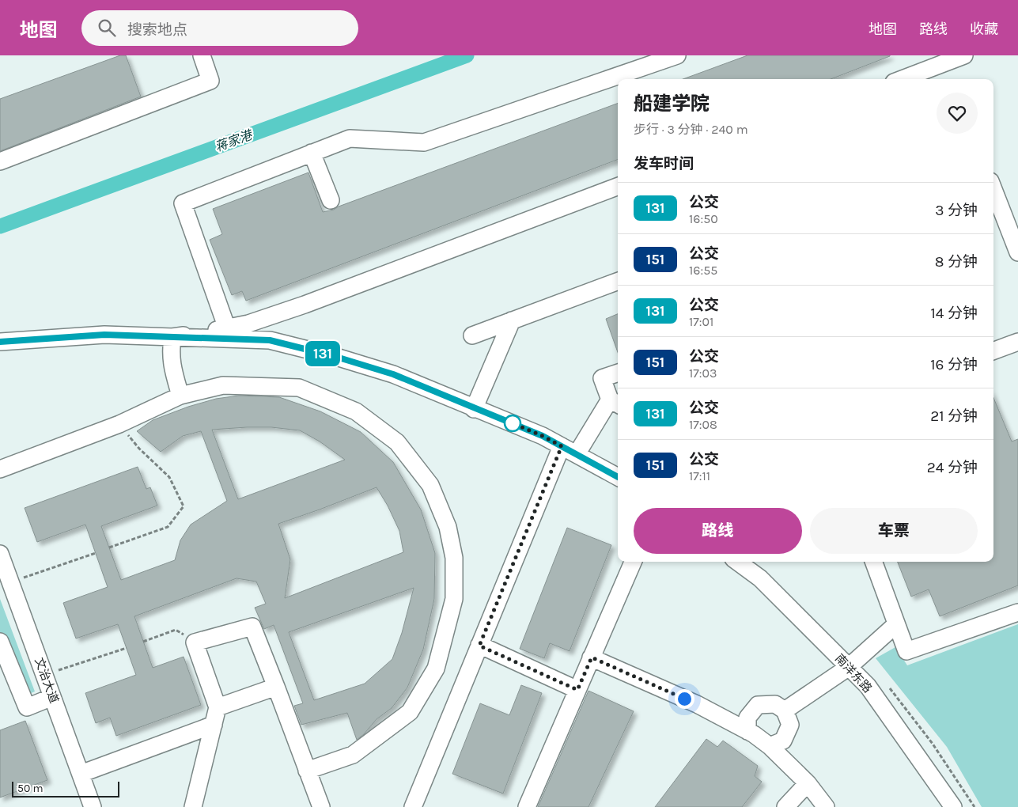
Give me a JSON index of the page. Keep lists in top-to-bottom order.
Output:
{
  "streets": {
    "lane": ["南洋东路", "文治大道"]
  },
  "water": ["蒋家港"],
  "lines": ["bus line 131"],
  "scale_bar": "50 m",
  "page": {
    "header": "地图",
    "search": "搜索地点",
    "nav": ["地图", "路线", "收藏"],
    "on_map": "131",
    "heading": [
      ["船建学院", "步行 · 3 分钟 · 240 m"],
      "发车时间"
    ],
    "list": [
      {
        "mark": "131",
        "name": "公交",
        "note": "16:50",
        "value": "3 分钟"
      },
      {
        "mark": "151",
        "name": "公交",
        "note": "16:55",
        "value": "8 分钟"
      },
      {
        "mark": "131",
        "name": "公交",
        "note": "17:01",
        "value": "14 分钟"
      },
      {
        "mark": "151",
        "name": "公交",
        "note": "17:03",
        "value": "16 分钟"
      },
      {
        "mark": "131",
        "name": "公交",
        "note": "17:08",
        "value": "21 分钟"
      },
      {
        "mark": "151",
        "name": "公交",
        "note": "17:11",
        "value": "24 分钟"
      }
    ],
    "buttons": ["路线", "车票"],
    "scale": "50 m"
  }
}
